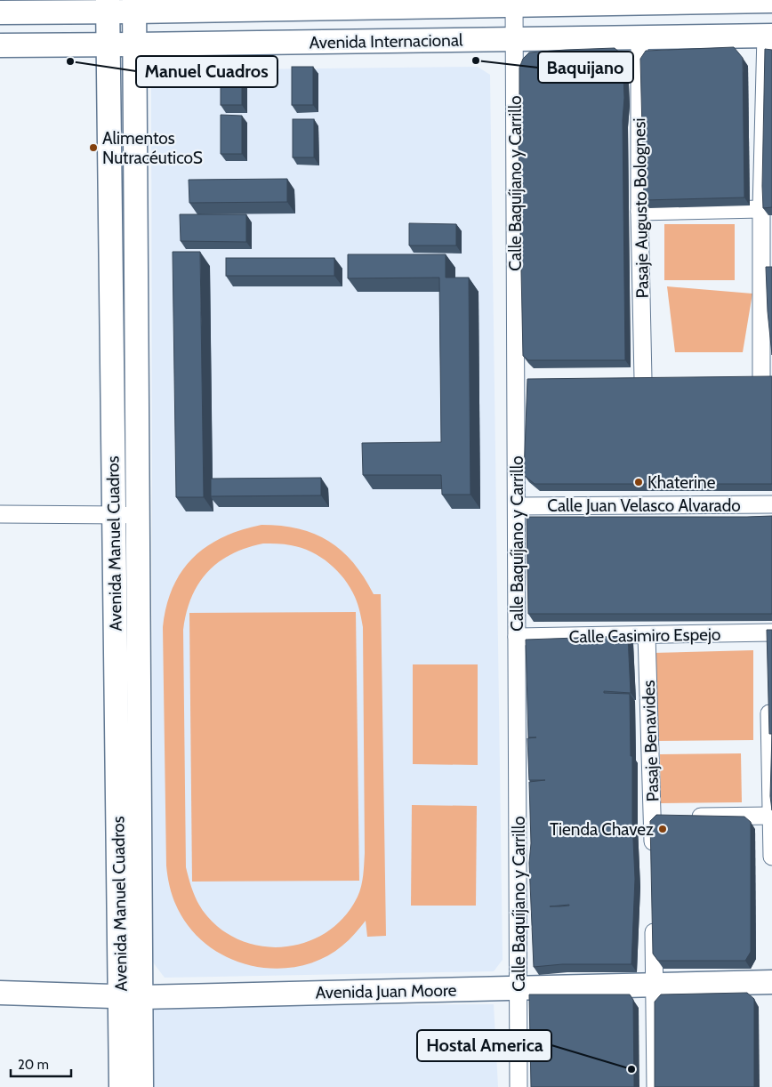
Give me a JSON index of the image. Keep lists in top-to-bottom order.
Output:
{
  "streets": {
    "street": [
      "Avenida Internacional",
      "Calle Baquíjano y Carrillo",
      "Pasaje Augusto Bolognesi",
      "Calle Juan Velasco Alvarado",
      "Avenida Manuel Cuadros",
      "Calle Casimiro Espejo",
      "Pasaje Benavides",
      "Avenida Juan Moore"
    ]
  },
  "crossings": [
    ["Avenida Internacional", "Calle Baquíjano y Carrillo"],
    ["Avenida Internacional", "Pasaje Augusto Bolognesi"],
    ["Avenida Internacional", "Avenida Manuel Cuadros"],
    ["Calle Baquíjano y Carrillo", "Calle Juan Velasco Alvarado"],
    ["Calle Baquíjano y Carrillo", "Calle Casimiro Espejo"],
    ["Calle Baquíjano y Carrillo", "Avenida Juan Moore"],
    ["Avenida Manuel Cuadros", "Avenida Juan Moore"],
    ["Calle Casimiro Espejo", "Pasaje Benavides"]
  ],
  "places": [
    "Baquijano",
    "Manuel Cuadros",
    "Alimentos NutracéuticoS",
    "Khaterine",
    "Tienda Chavez",
    "Hostal America"
  ],
  "scale_bar": "20 m"
}
